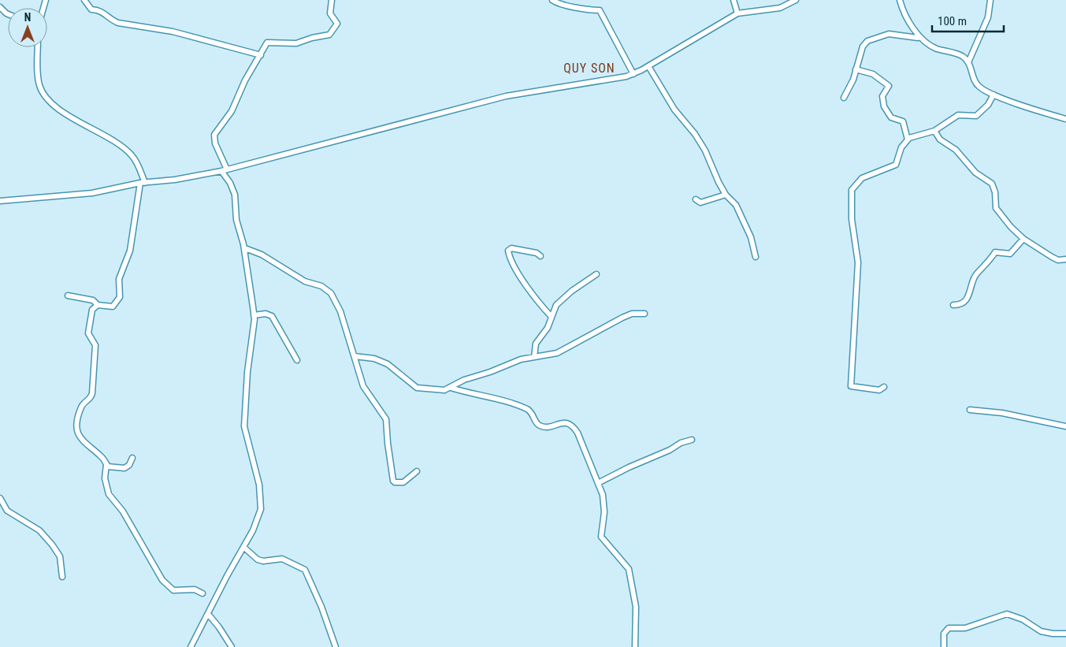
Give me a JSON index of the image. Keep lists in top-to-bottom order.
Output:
{
  "districts": ["QUY SON"],
  "scale_bar": "100 m",
  "north": "top"
}
